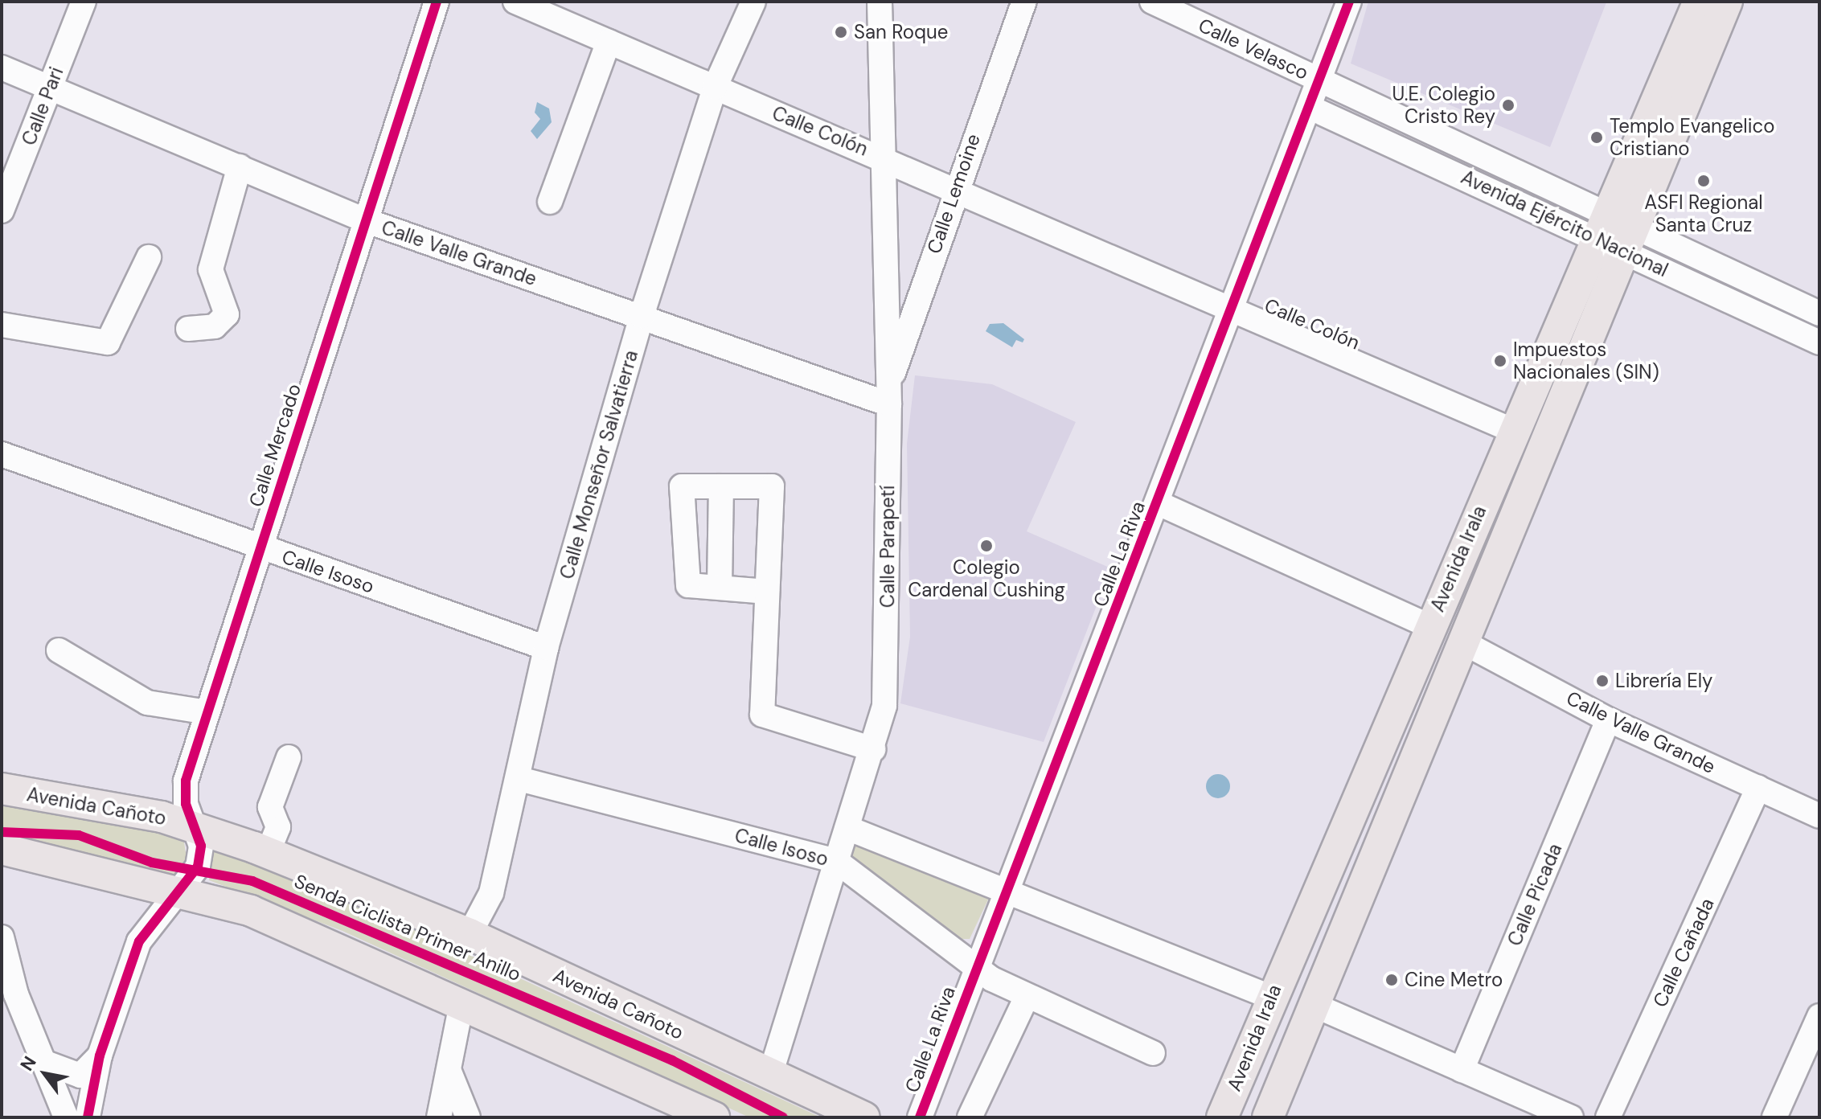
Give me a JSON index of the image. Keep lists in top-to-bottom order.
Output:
{
  "streets": {
    "main road": ["Avenida Irala", "Avenida Cañoto"],
    "street": [
      "Calle Velasco",
      "Calle Pari",
      "Calle Colón",
      "Calle Lemoine",
      "Avenida Ejército Nacional",
      "Calle Valle Grande",
      "Calle Mercado",
      "Calle Monseñor Salvatierra",
      "Calle Parapetí",
      "Calle La Riva",
      "Calle Isoso",
      "Calle Picada",
      "Calle Cañada"
    ],
    "cycle path": ["Senda Ciclista Primer Anillo"]
  },
  "crossings": [
    ["Calle Velasco", "Avenida Ejército Nacional"],
    ["Calle Velasco", "Calle La Riva"],
    ["Calle Pari", "Calle Valle Grande"],
    ["Calle Colón", "Calle Lemoine"],
    ["Calle Colón", "Calle Monseñor Salvatierra"],
    ["Calle Colón", "Calle Parapetí"],
    ["Calle Colón", "Calle La Riva"],
    ["Calle Colón", "Avenida Irala"],
    ["Calle Lemoine", "Calle Valle Grande"],
    ["Calle Lemoine", "Calle Parapetí"],
    ["Avenida Ejército Nacional", "Calle La Riva"],
    ["Avenida Ejército Nacional", "Avenida Irala"],
    ["Calle Valle Grande", "Calle Mercado"],
    ["Calle Valle Grande", "Calle Monseñor Salvatierra"],
    ["Calle Valle Grande", "Calle Parapetí"],
    ["Calle Valle Grande", "Avenida Irala"],
    ["Calle Valle Grande", "Calle Picada"],
    ["Calle Valle Grande", "Calle Cañada"],
    ["Calle Mercado", "Calle Isoso"],
    ["Calle Mercado", "Avenida Cañoto"],
    ["Calle Monseñor Salvatierra", "Calle Isoso"],
    ["Calle Monseñor Salvatierra", "Avenida Cañoto"],
    ["Calle Parapetí", "Calle Isoso"],
    ["Calle Parapetí", "Avenida Cañoto"],
    ["Calle La Riva", "Calle Isoso"],
    ["Avenida Irala", "Calle Isoso"]
  ],
  "places": [
    "San Roque",
    "U.E. Colegio Cristo Rey",
    "Templo Evangelico Cristiano",
    "ASFI Regional Santa Cruz",
    "Impuestos Nacionales (SIN)",
    "Colegio Cardenal Cushing",
    "Librería Ely",
    "Cine Metro"
  ],
  "north": "top left"
}
